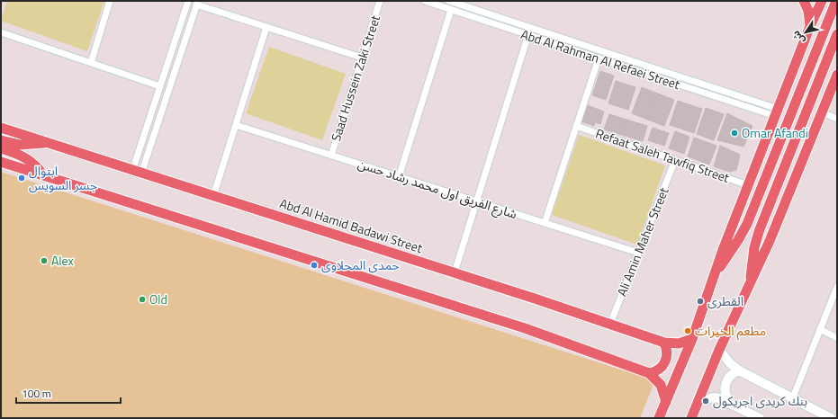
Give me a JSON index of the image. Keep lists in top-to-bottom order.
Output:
{
  "streets": {
    "main road": ["Abd Al Hamid Badawi Street"],
    "street": [
      "Abd Al Rahman Al Refaei Street",
      "Saad Hussein Zaki Street",
      "Refaat Saleh Tawfiq Street",
      "شارع الفريق اول محمد رشاد حسن",
      "Ali Amin Maher Street"
    ]
  },
  "crossings": [
    ["Saad Hussein Zaki Street", "شارع الفريق اول محمد رشاد حسن"],
    ["Refaat Saleh Tawfiq Street", "Ali Amin Maher Street"],
    ["شارع الفريق اول محمد رشاد حسن", "Ali Amin Maher Street"],
    ["Abd Al Hamid Badawi Street", "Ali Amin Maher Street"]
  ],
  "places": [
    "Omar Afandi",
    "ابتوال جسر السويس",
    "Alex",
    "حمدى المحلاوى",
    "Old",
    "القطرى",
    "مطعم الخيرات",
    "بنك كريدى اجريكول"
  ],
  "scale_bar": "100 m",
  "north": "bottom left"
}
